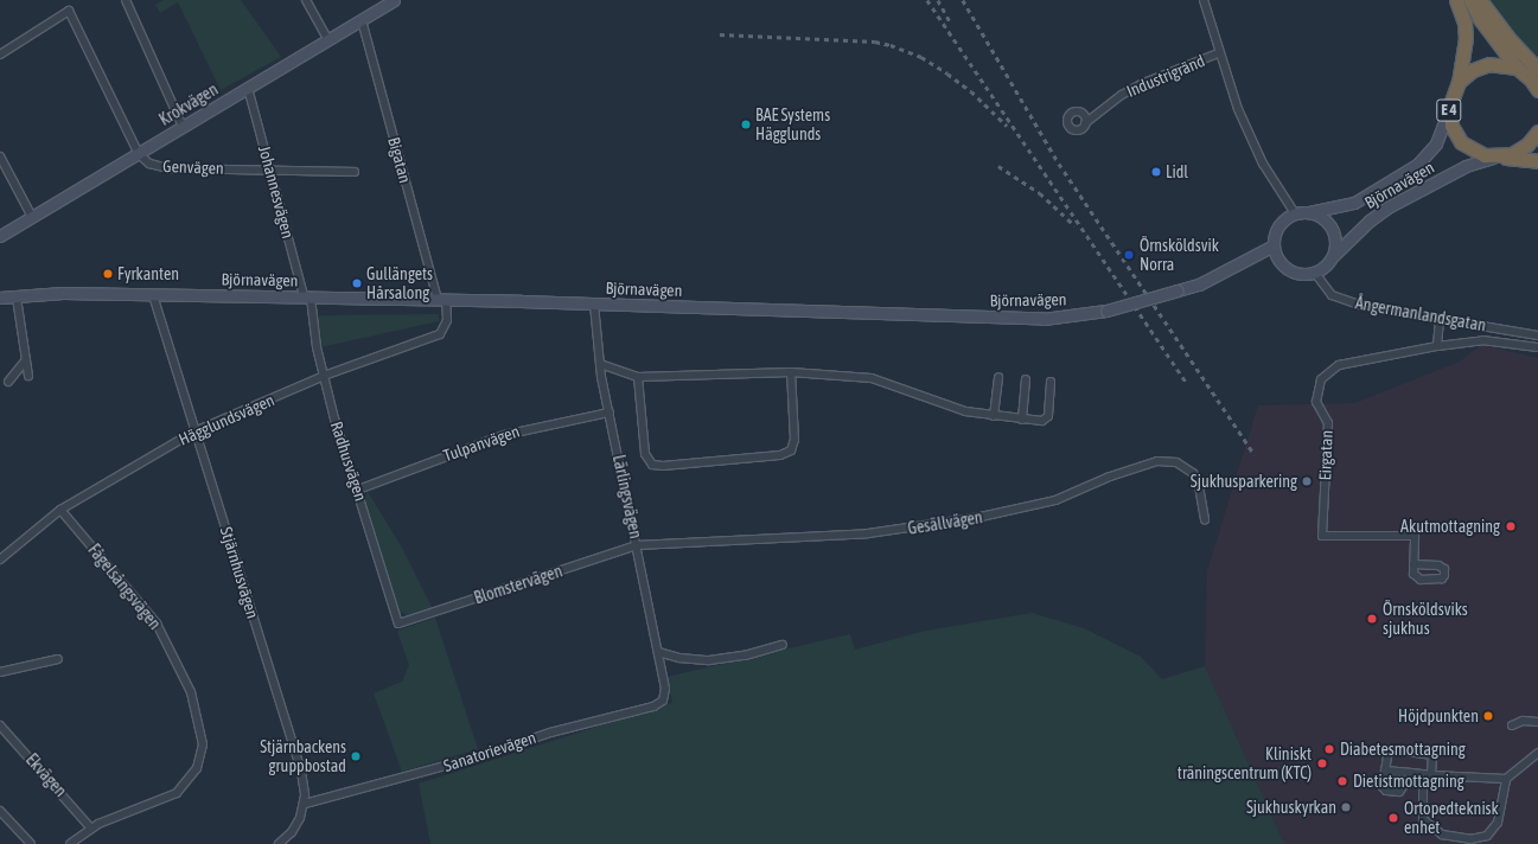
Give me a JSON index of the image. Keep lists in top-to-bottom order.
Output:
{
  "streets": {
    "highway": ["E 4"],
    "main road": ["Krokvägen", "Björnavägen"],
    "street": [
      "Industrigränd",
      "Bigatan",
      "Genvägen",
      "Johannesvägen",
      "Ångermanlandsgatan",
      "Hägglundsvägen",
      "Tulpanvägen",
      "Eirgatan",
      "Radhusvägen",
      "Lärlingsvägen",
      "Gesällvägen",
      "Stjärnhusvägen",
      "Blomstervägen",
      "Fågelsångsvägen",
      "Sanatorievägen",
      "Ekvägen"
    ]
  },
  "crossings": [
    ["Krokvägen", "Bigatan"],
    ["Krokvägen", "Genvägen"],
    ["Krokvägen", "Johannesvägen"],
    ["E 4", "Björnavägen"],
    ["Bigatan", "Björnavägen"],
    ["Bigatan", "Hägglundsvägen"],
    ["Genvägen", "Johannesvägen"],
    ["Björnavägen", "Johannesvägen"],
    ["Björnavägen", "Ångermanlandsgatan"],
    ["Björnavägen", "Hägglundsvägen"],
    ["Björnavägen", "Radhusvägen"],
    ["Björnavägen", "Lärlingsvägen"],
    ["Björnavägen", "Stjärnhusvägen"],
    ["Johannesvägen", "Radhusvägen"],
    ["Hägglundsvägen", "Radhusvägen"],
    ["Hägglundsvägen", "Stjärnhusvägen"],
    ["Hägglundsvägen", "Fågelsångsvägen"],
    ["Tulpanvägen", "Radhusvägen"],
    ["Tulpanvägen", "Lärlingsvägen"],
    ["Radhusvägen", "Blomstervägen"],
    ["Lärlingsvägen", "Gesällvägen"],
    ["Lärlingsvägen", "Blomstervägen"],
    ["Lärlingsvägen", "Sanatorievägen"],
    ["Gesällvägen", "Blomstervägen"],
    ["Stjärnhusvägen", "Sanatorievägen"],
    ["Fågelsångsvägen", "Ekvägen"]
  ],
  "places": [
    "BAE Systems Hägglunds",
    "Lidl",
    "Örnsköldsvik Norra",
    "Fyrkanten",
    "Gullängets Hårsalong",
    "Sjukhusparkering",
    "Akutmottagning",
    "Örnsköldsviks sjukhus",
    "Höjdpunkten",
    "Diabetesmottagning",
    "Stjärnbackens gruppbostad",
    "Kliniskt träningscentrum (KTC)",
    "Dietistmottagning",
    "Sjukhuskyrkan",
    "Ortopedteknisk enhet"
  ]
}
